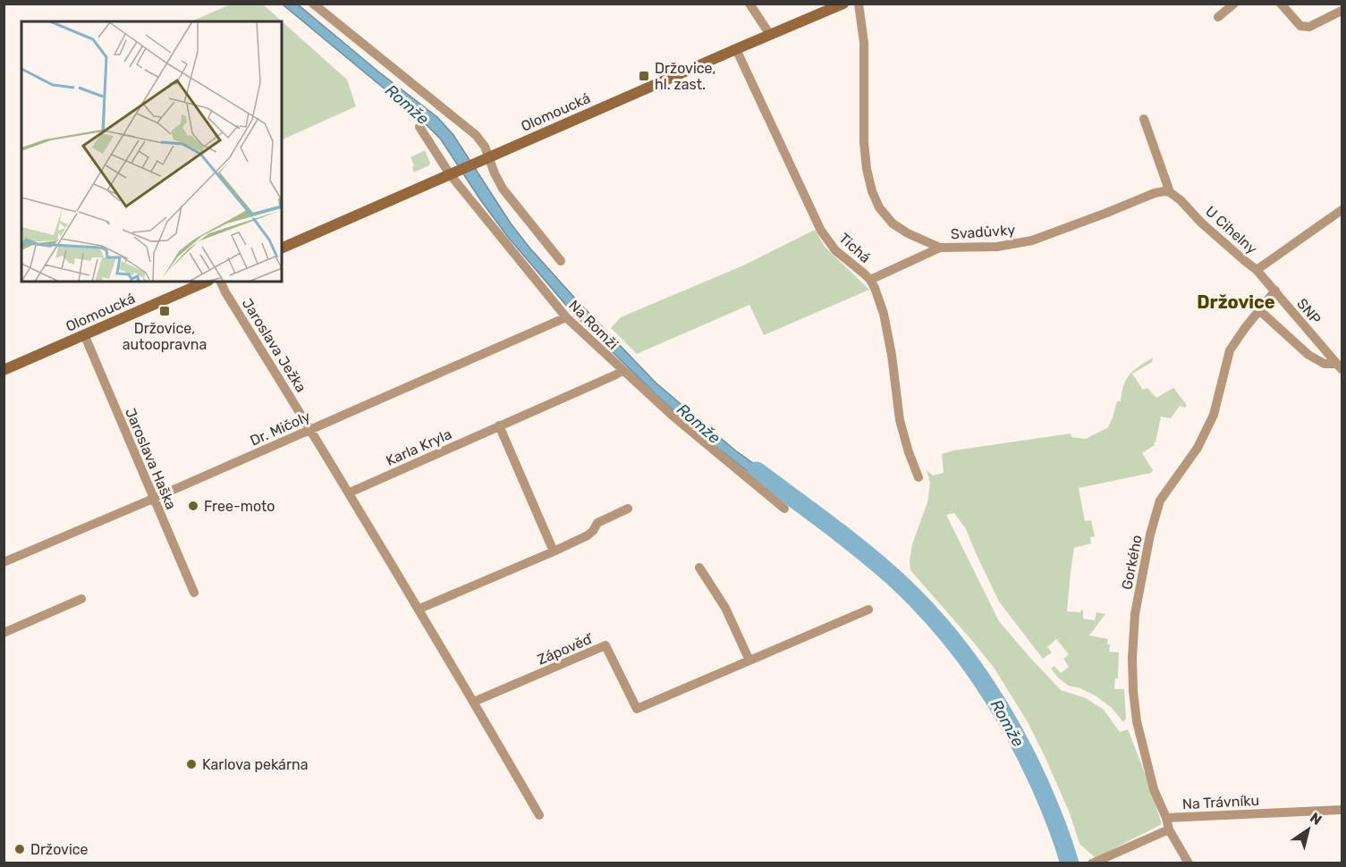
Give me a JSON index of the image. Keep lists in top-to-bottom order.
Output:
{
  "streets": {
    "street": [
      "Olomoucká",
      "U Cihelny",
      "Svadůvky",
      "Tichá",
      "SNP",
      "Na Romži",
      "Jaroslava Ježka",
      "Dr. Mičoly",
      "Karla Kryla",
      "Jaroslava Haška",
      "Gorkého",
      "Zápověď",
      "Na Trávníku"
    ]
  },
  "crossings": [
    ["Olomoucká", "Tichá"],
    ["Olomoucká", "Na Romži"],
    ["Olomoucká", "Jaroslava Haška"],
    ["U Cihelny", "Svadůvky"],
    ["U Cihelny", "SNP"],
    ["SNP", "Gorkého"],
    ["Na Romži", "Dr. Mičoly"],
    ["Na Romži", "Karla Kryla"],
    ["Jaroslava Ježka", "Dr. Mičoly"],
    ["Jaroslava Ježka", "Karla Kryla"],
    ["Jaroslava Ježka", "Zápověď"],
    ["Dr. Mičoly", "Jaroslava Haška"],
    ["Gorkého", "Na Trávníku"]
  ],
  "districts": ["Držovice"],
  "water": ["Romže"],
  "places": {
    "transit": ["Držovice, hl. zast.", "Držovice, autoopravna"],
    "other": ["Free-moto", "Karlova pekárna", "Držovice"]
  },
  "north": "top right"
}
